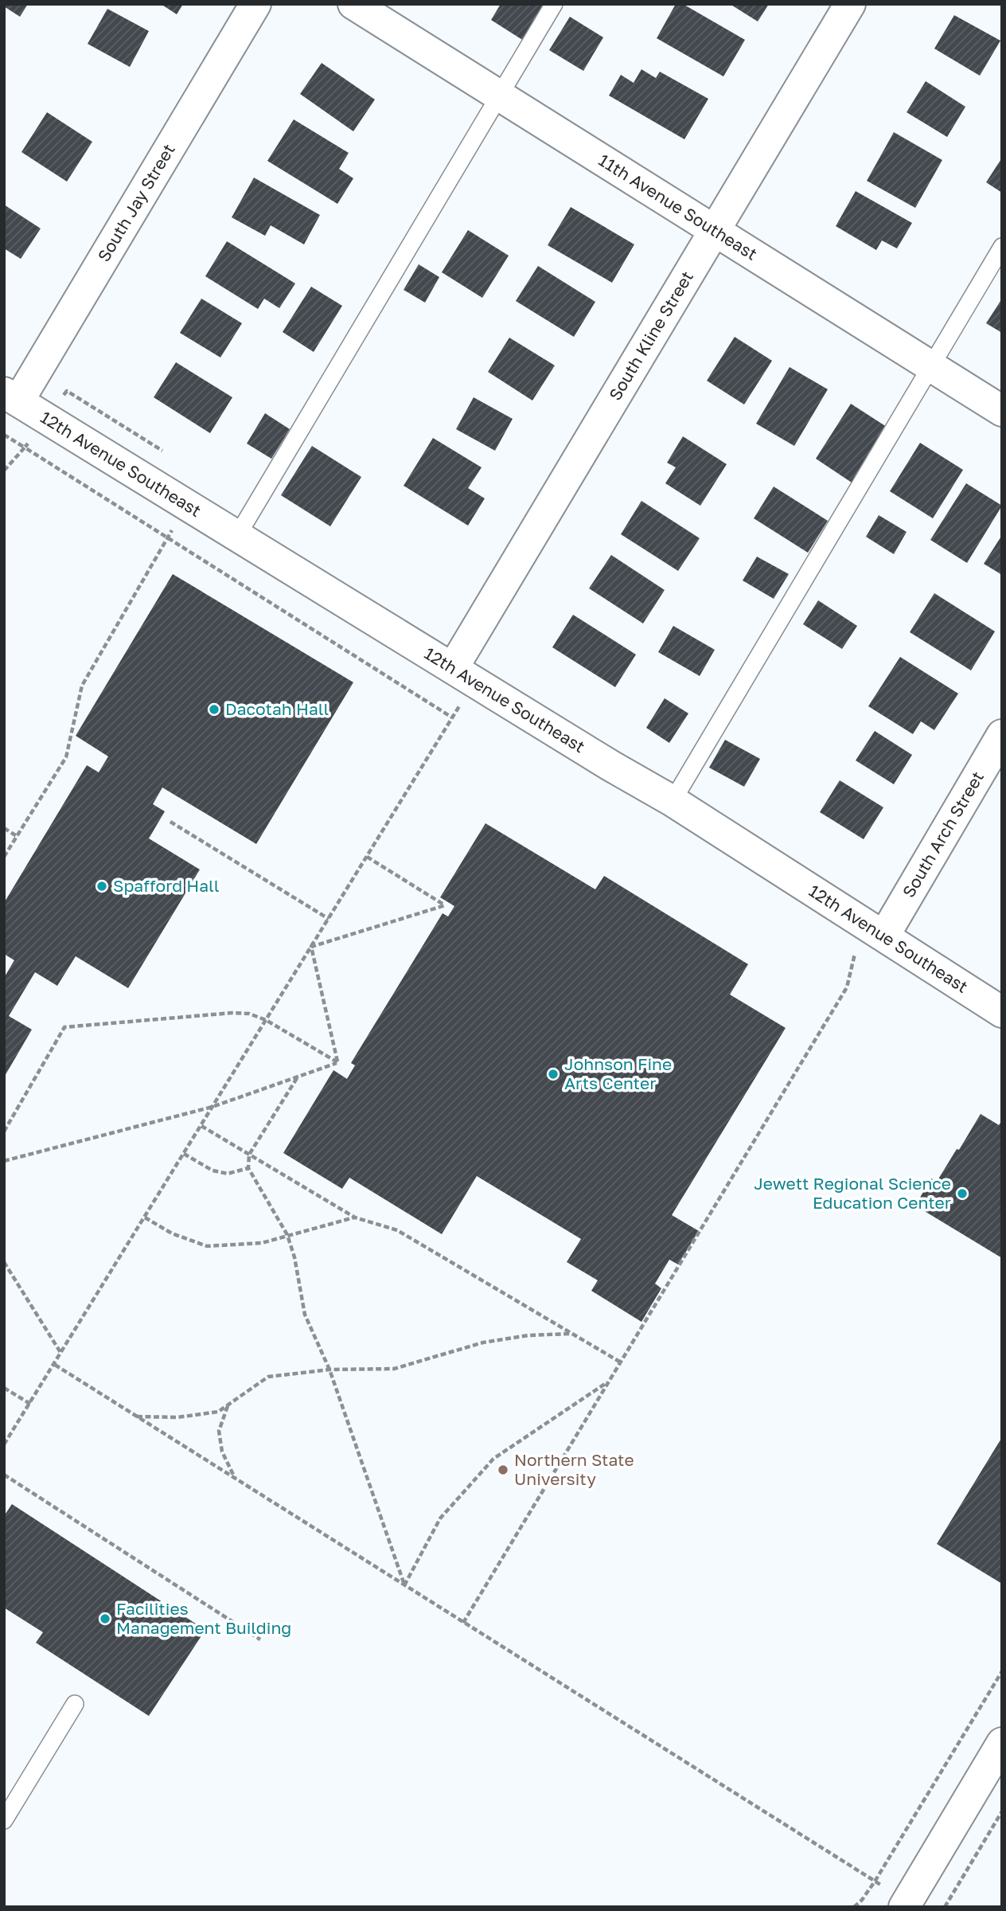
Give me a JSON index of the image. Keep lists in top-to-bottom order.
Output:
{
  "streets": {
    "street": [
      "South Jay Street",
      "11th Avenue Southeast",
      "South Kline Street",
      "12th Avenue Southeast",
      "South Arch Street"
    ]
  },
  "crossings": [
    ["South Jay Street", "12th Avenue Southeast"],
    ["11th Avenue Southeast", "South Kline Street"],
    ["South Kline Street", "12th Avenue Southeast"],
    ["12th Avenue Southeast", "South Arch Street"]
  ],
  "places": [
    "Dacotah Hall",
    "Spafford Hall",
    "Johnson Fine Arts Center",
    "Jewett Regional Science Education Center",
    "Northern State University",
    "Facilities Management Building"
  ]
}
